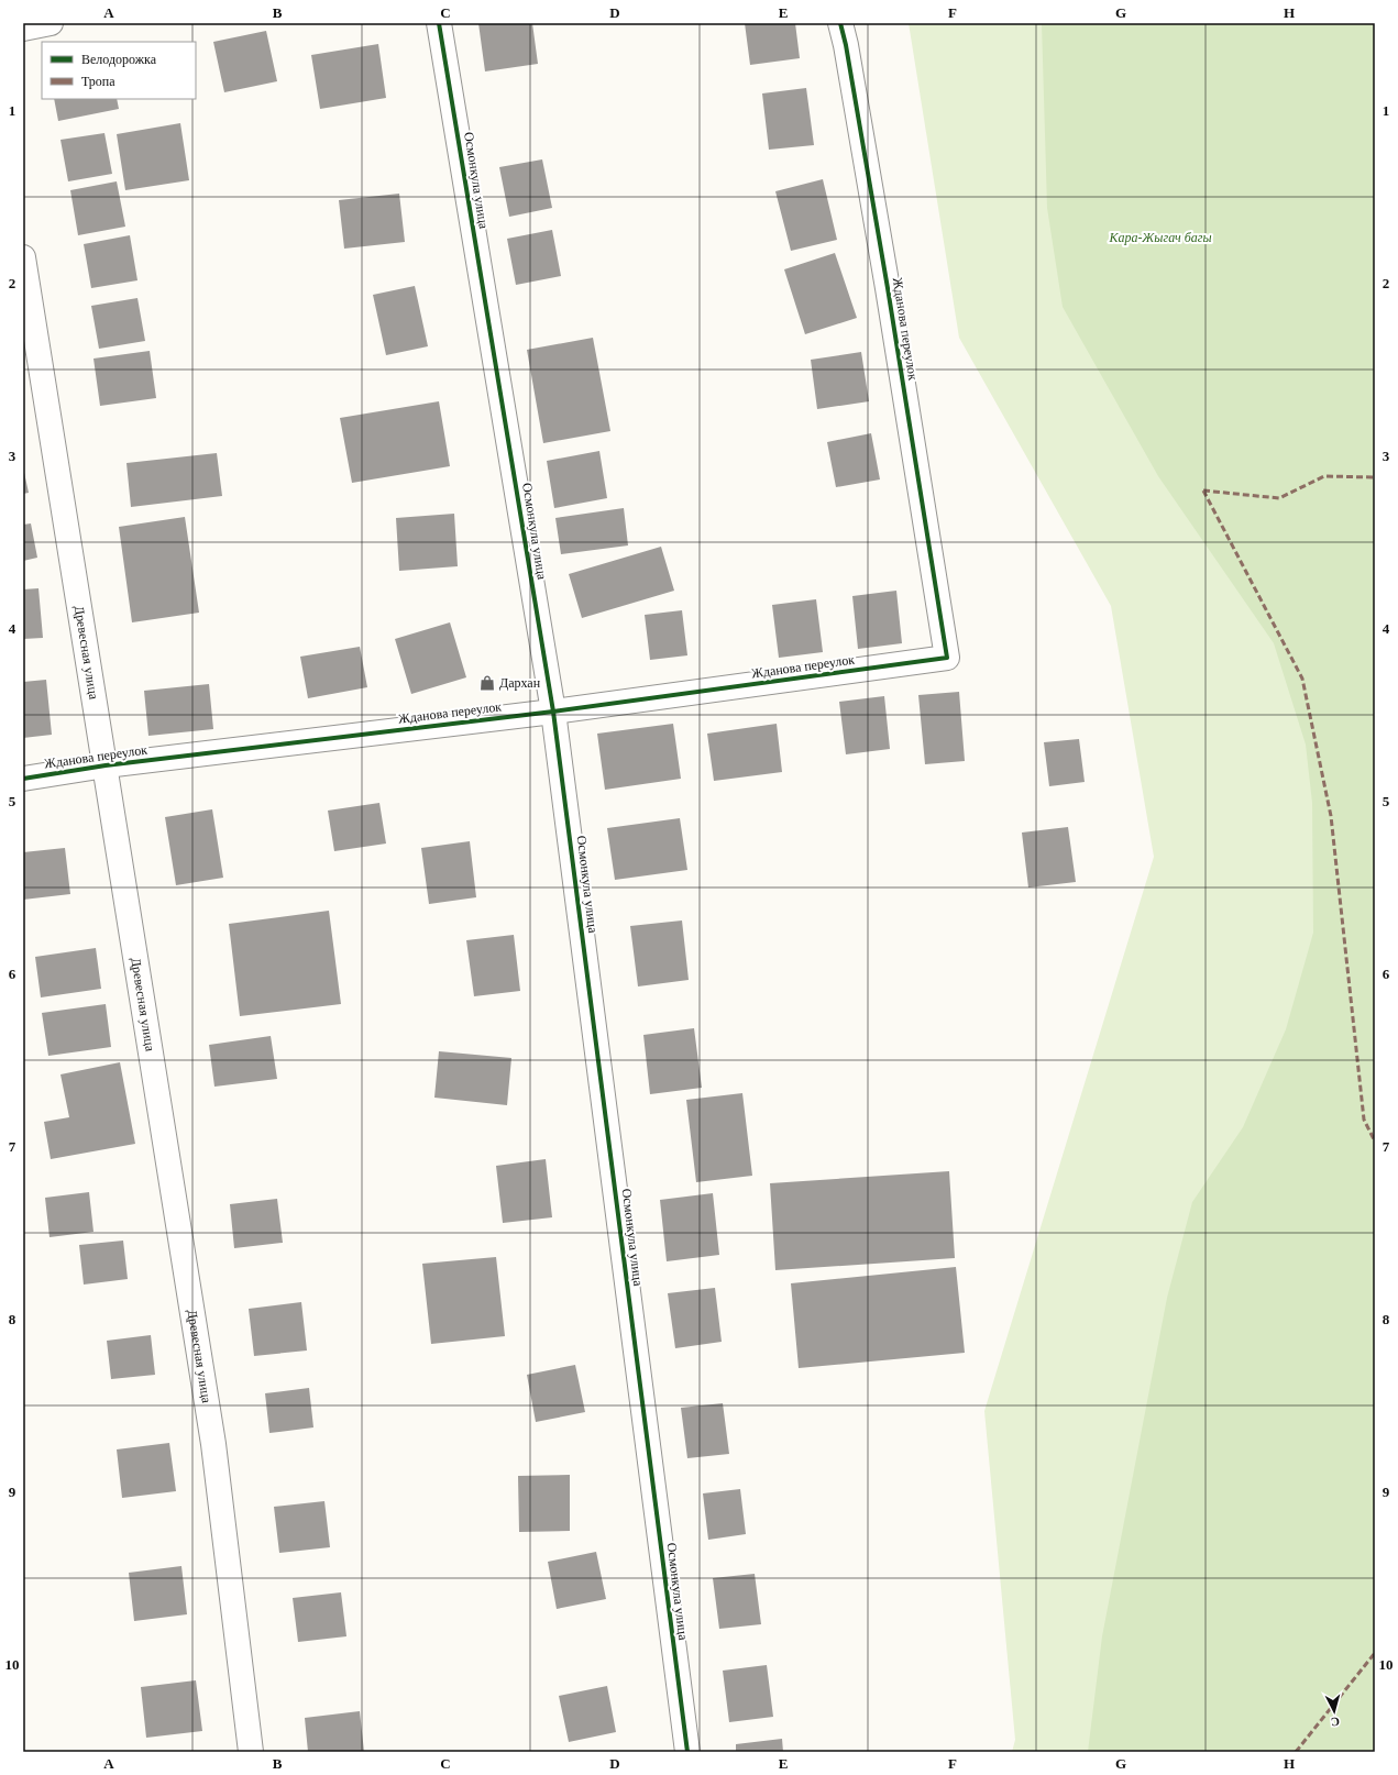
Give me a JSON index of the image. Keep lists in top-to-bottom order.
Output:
{
  "streets": {
    "street": ["Осмонкула улица", "Жданова переулок", "Древесная улица"]
  },
  "crossings": [
    ["Осмонкула улица", "Жданова переулок"],
    ["Жданова переулок", "Древесная улица"]
  ],
  "parks": ["Кара-Жыгач багы"],
  "places": {
    "shop": ["Дархан"]
  },
  "legend": ["Велодорожка", "Тропа"],
  "north": "bottom",
  "grid": {
    "columns": [
      "A",
      "B",
      "C",
      "D",
      "E",
      "F",
      "G",
      "H"
    ],
    "rows": [
      "1",
      "2",
      "3",
      "4",
      "5",
      "6",
      "7",
      "8",
      "9",
      "10"
    ]
  }
}
